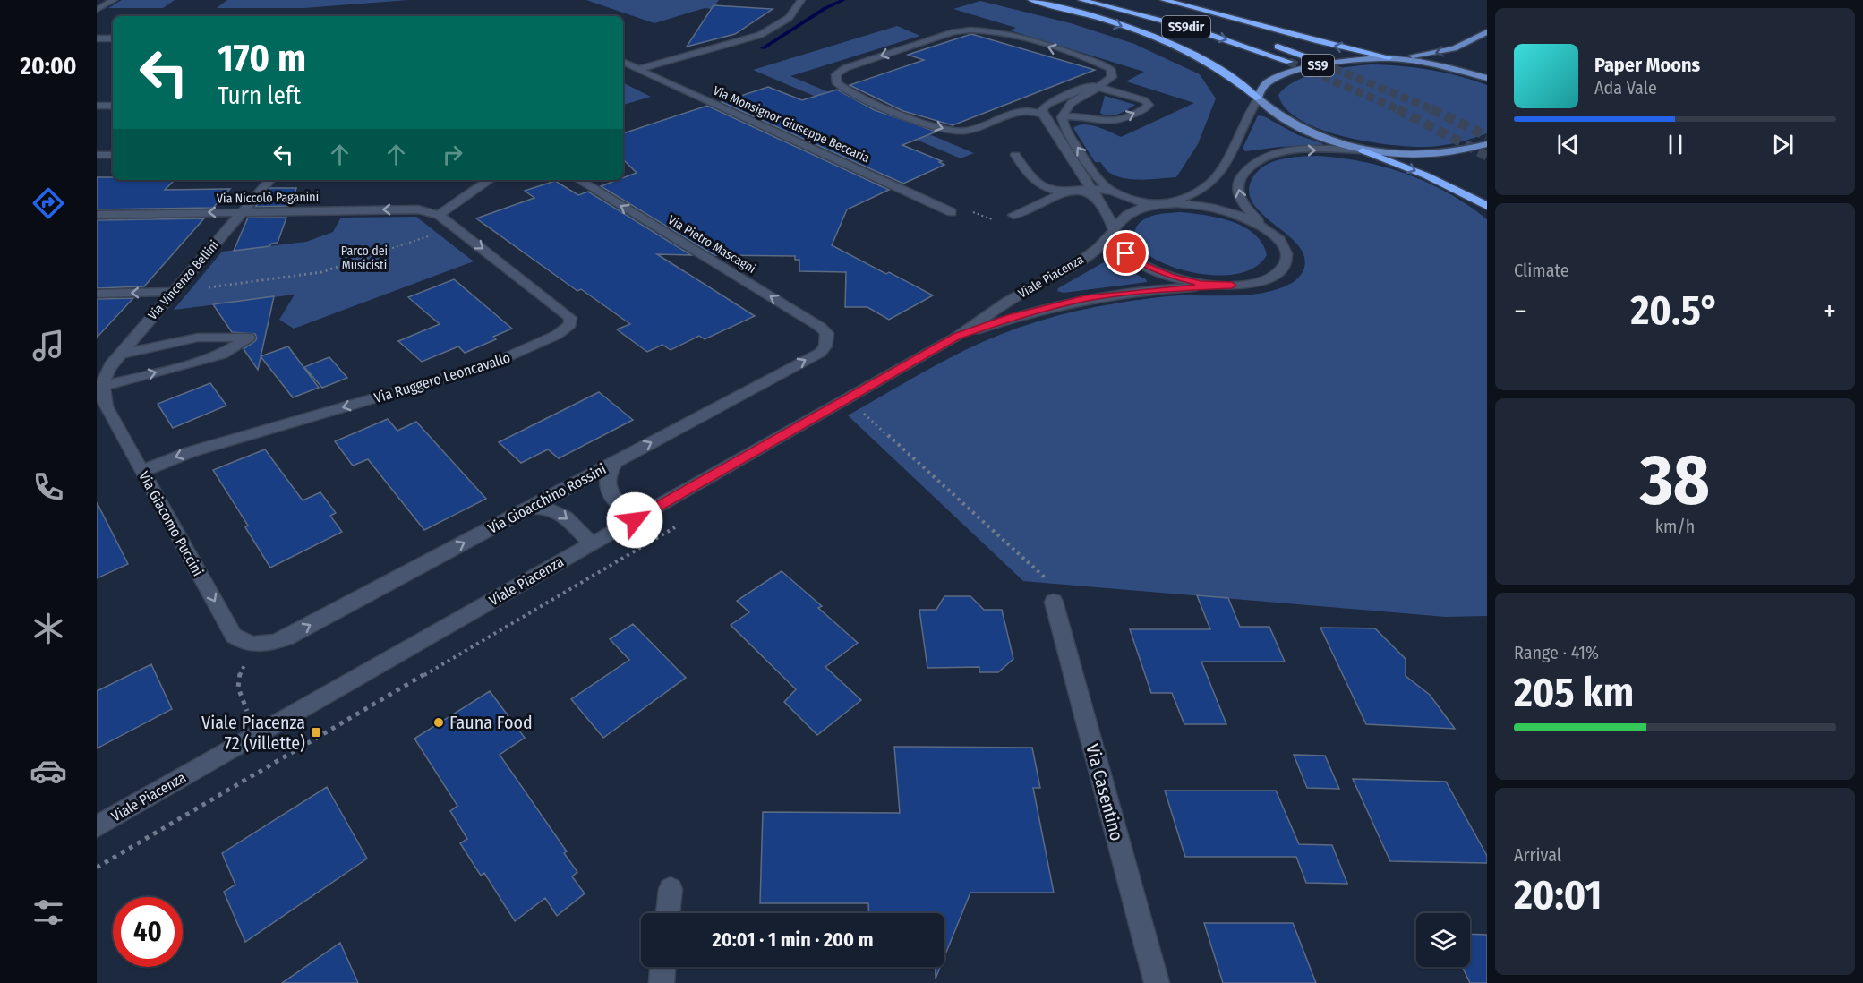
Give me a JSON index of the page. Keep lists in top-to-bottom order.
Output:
{
  "streets": {
    "highway": ["SS9dir"],
    "main road": ["SS9"],
    "street": [
      "Via Monsignor Giuseppe Beccaria",
      "Via Niccolò Paganini",
      "Via Pietro Mascagni",
      "Viale Piacenza",
      "Via Vincenzo Bellini",
      "Via Ruggero Leoncavallo",
      "Via Gioacchino Rossini",
      "Via Giacomo Puccini",
      "Via Casentino"
    ]
  },
  "crossings": [
    ["Via Niccolò Paganini", "Via Vincenzo Bellini"],
    ["Via Niccolò Paganini", "Via Ruggero Leoncavallo"],
    ["Via Pietro Mascagni", "Via Gioacchino Rossini"],
    ["Via Vincenzo Bellini", "Via Giacomo Puccini"],
    ["Via Ruggero Leoncavallo", "Via Giacomo Puccini"],
    ["Via Gioacchino Rossini", "Via Giacomo Puccini"]
  ],
  "one_way": ["Via Pietro Mascagni", "Via Gioacchino Rossini", "Via Giacomo Puccini"],
  "parks": ["Parco dei Musicisti"],
  "places": {
    "other": ["Fauna Food"],
    "transit": ["Viale Piacenza 72 (villette)"]
  },
  "page": {
    "tabs": "20:00",
    "turn": ["170 m", "Turn left"],
    "song": ["Paper Moons", "Ada Vale"],
    "tile": [
      "Climate",
      ["38", "km/h"],
      ["Range · 41%", "205 km"],
      ["Arrival", "20:01"]
    ],
    "heat": ["−", "20.5°", "+"],
    "limit": "40",
    "trip": "20:01 · 1 min · 200 m"
  }
}
